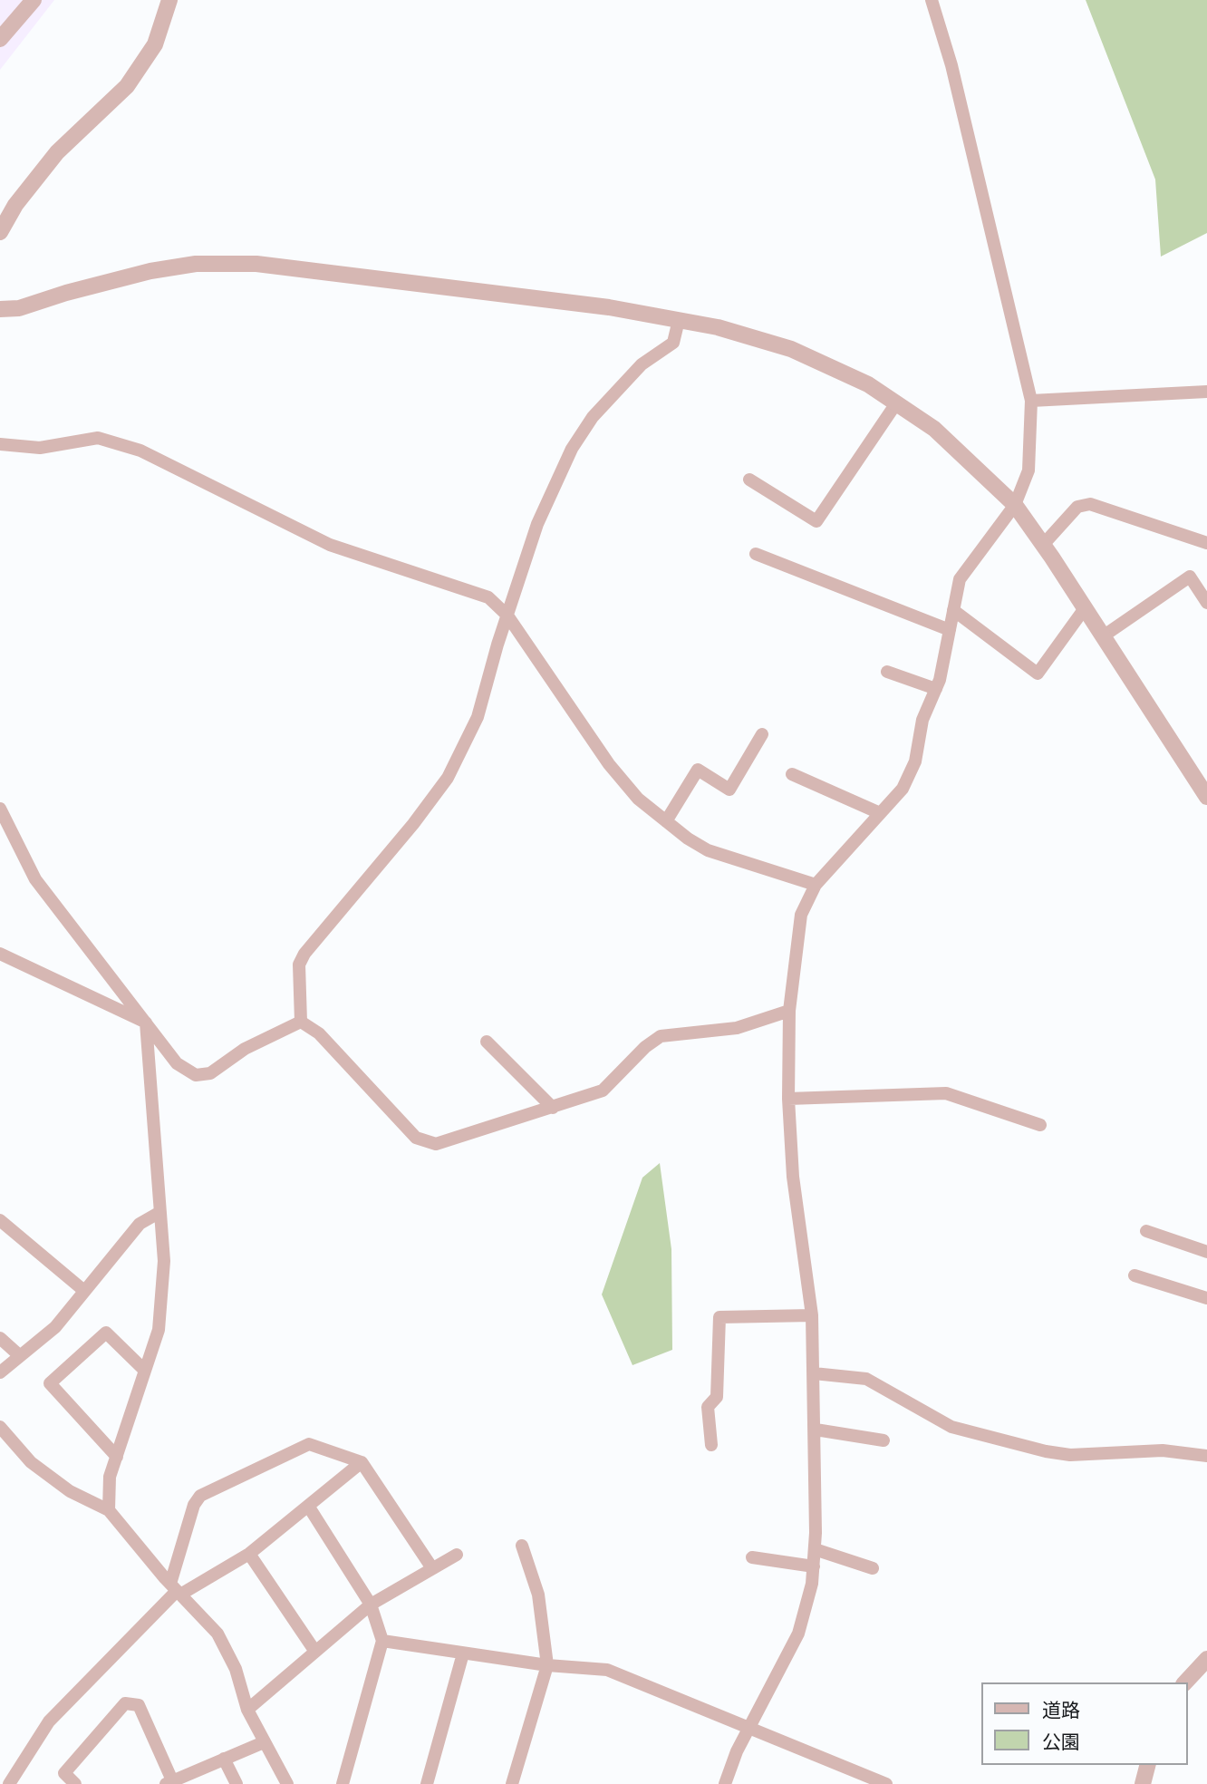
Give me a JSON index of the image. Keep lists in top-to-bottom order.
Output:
{
  "legend": ["道路", "公園"]
}
